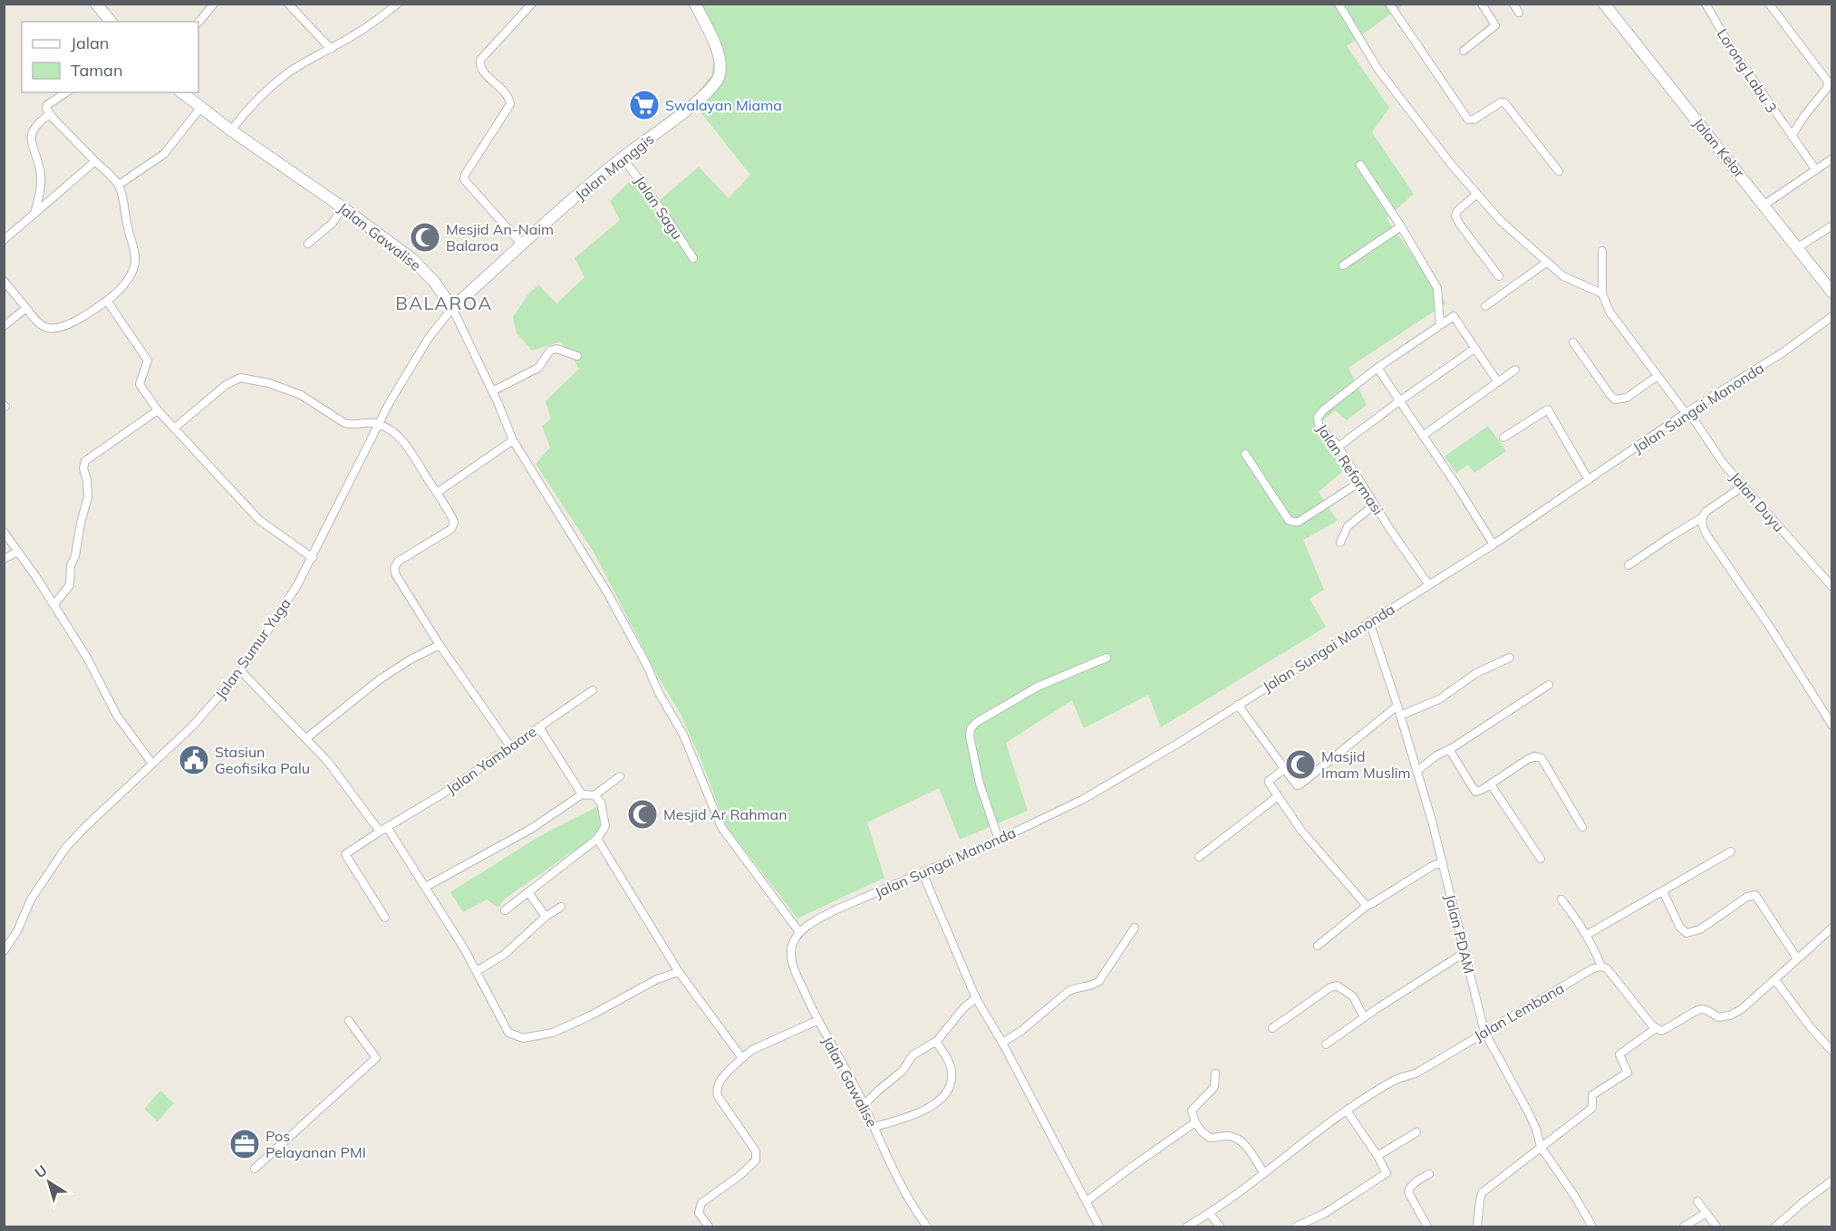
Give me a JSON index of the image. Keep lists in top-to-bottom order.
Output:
{
  "streets": {
    "street": [
      "Lorong Labu 3",
      "Jalan Kelor",
      "Jalan Manggis",
      "Jalan Sagu",
      "Jalan Gawalise",
      "Jalan Sungai Manonda",
      "Jalan Reformasi",
      "Jalan Duyu",
      "Jalan Sumur Yuga",
      "Jalan Yambaare",
      "Jalan PDAM",
      "Jalan Lembana"
    ]
  },
  "crossings": [
    ["Jalan Manggis", "Jalan Sagu"],
    ["Jalan Manggis", "Jalan Gawalise"],
    ["Jalan Manggis", "Jalan Sumur Yuga"],
    ["Jalan Gawalise", "Jalan Sungai Manonda"],
    ["Jalan Gawalise", "Jalan Sumur Yuga"],
    ["Jalan Sungai Manonda", "Jalan Reformasi"],
    ["Jalan Sungai Manonda", "Jalan Duyu"],
    ["Jalan Sungai Manonda", "Jalan PDAM"],
    ["Jalan PDAM", "Jalan Lembana"]
  ],
  "districts": ["BALAROA"],
  "places": {
    "supermarket": ["Swalayan Miama"],
    "mosque": ["Mesjid An-Naim Balaroa", "Masjid Imam Muslim", "Mesjid Ar Rahman"],
    "public building": ["Stasiun Geofisika Palu"],
    "office": ["Pos Pelayanan PMI"]
  },
  "legend": ["Jalan", "Taman"],
  "north": "top left"
}
